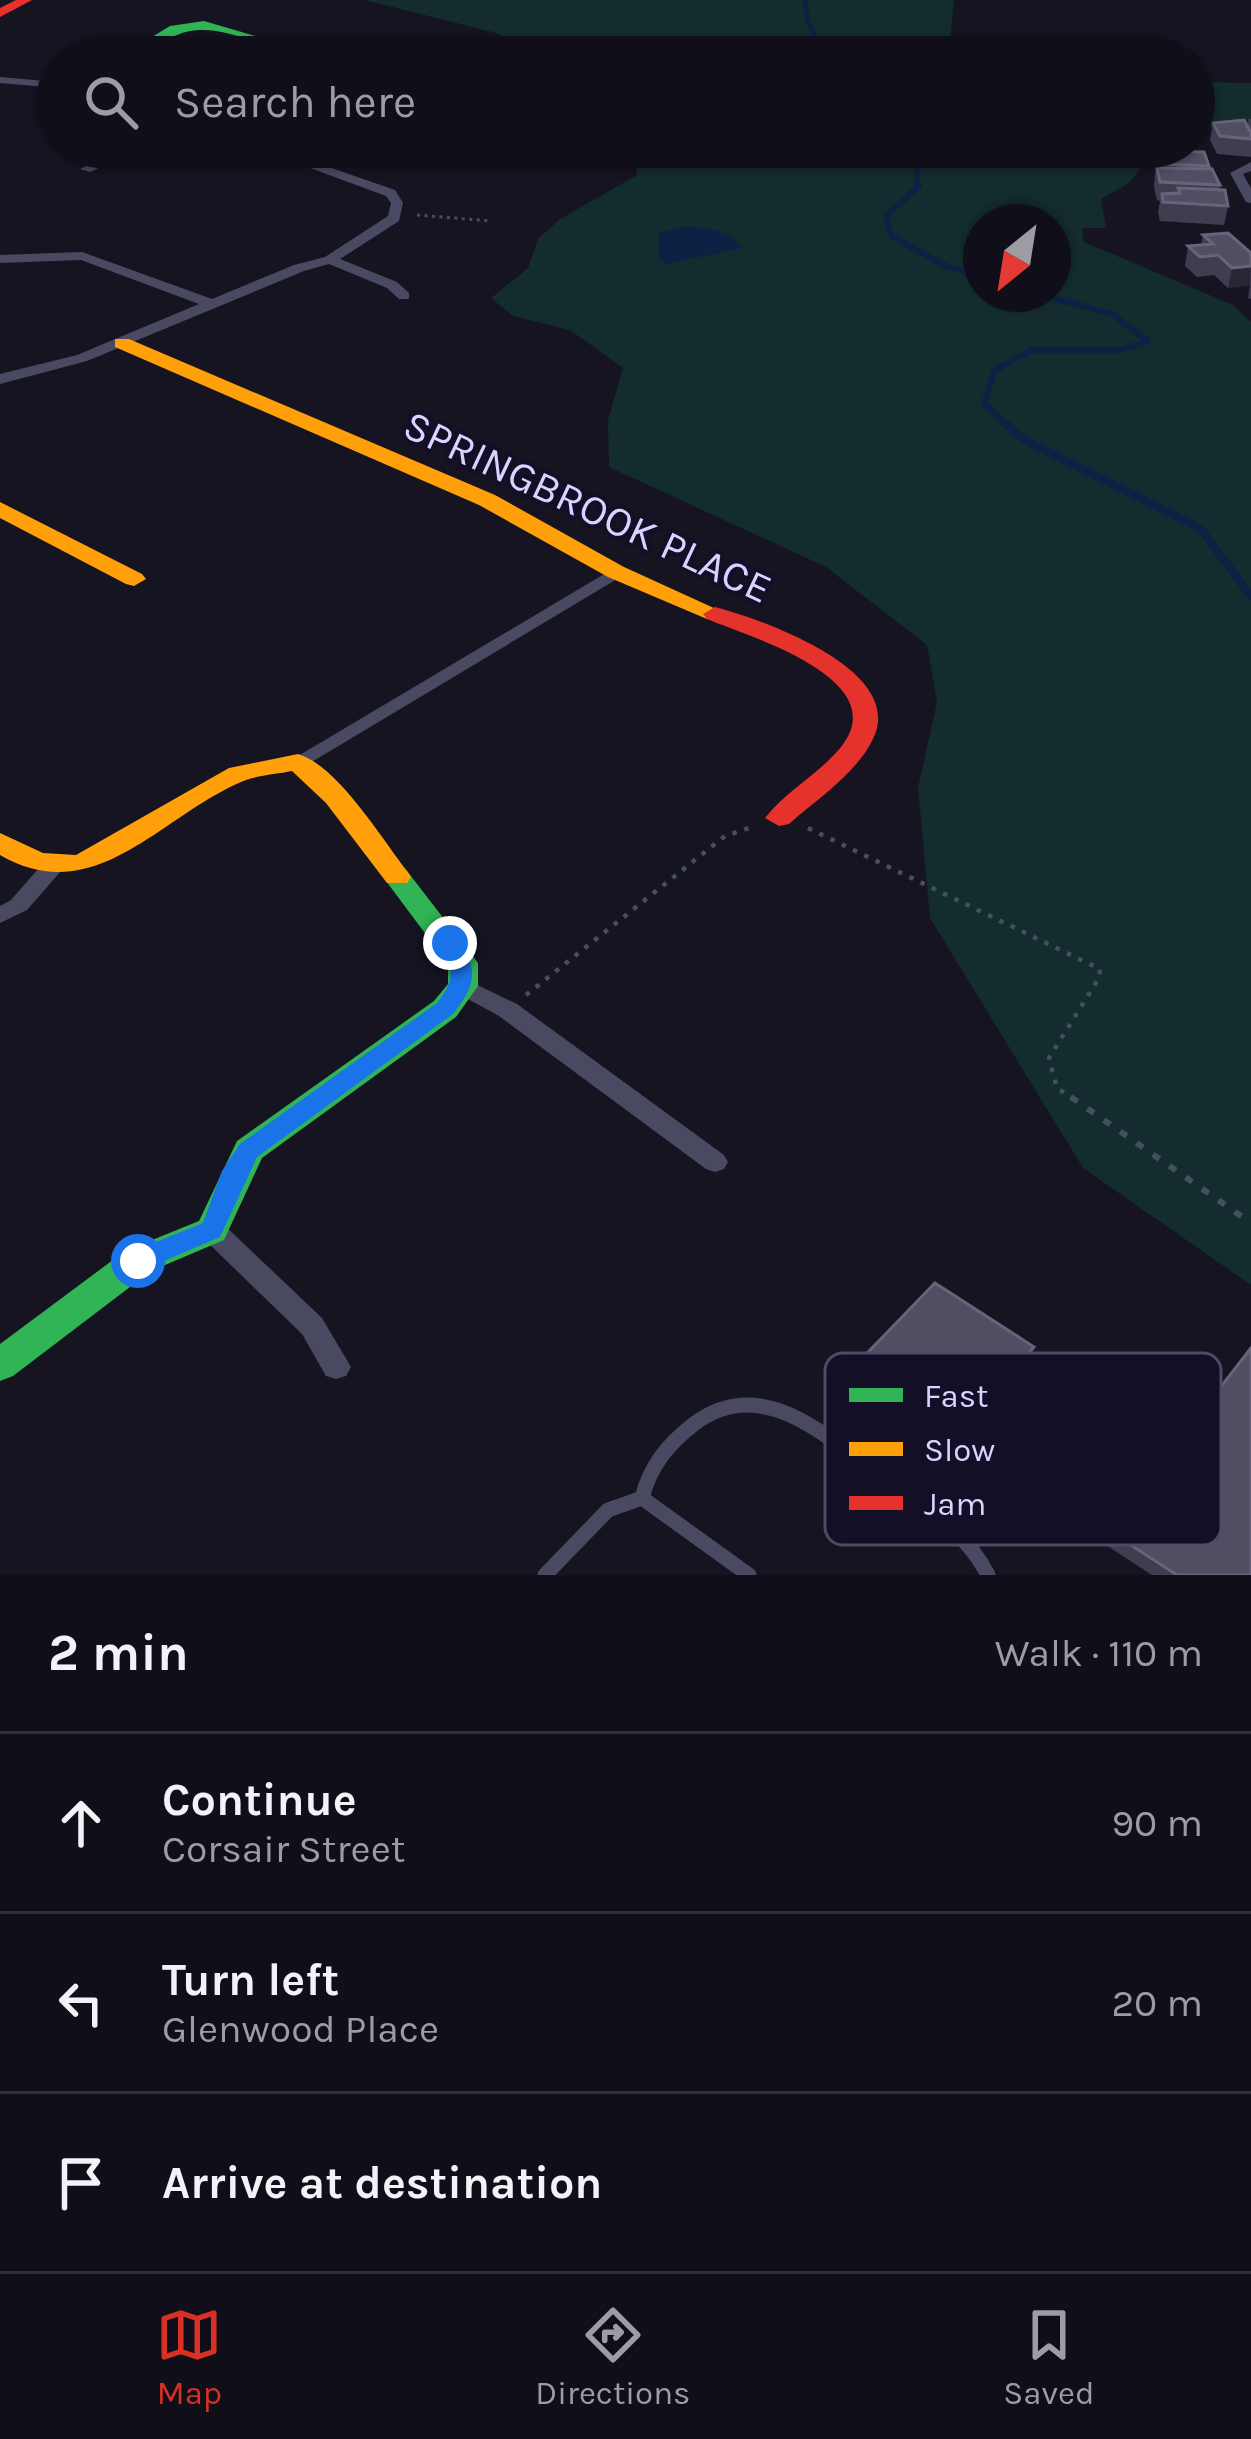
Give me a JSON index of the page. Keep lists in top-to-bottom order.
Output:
{
  "streets": {
    "street": ["SPRINGBROOK PLACE"]
  },
  "legend": ["Fast", "Slow", "Jam"],
  "north": "bottom left",
  "page": {
    "search": "Search here",
    "heading": ["2 min", "Walk · 110 m"],
    "list": [
      ["Continue", "Corsair Street", "90 m"],
      ["Turn left", "Glenwood Place", "20 m"],
      "Arrive at destination"
    ],
    "nav": ["Map", "Directions", "Saved"]
  }
}
